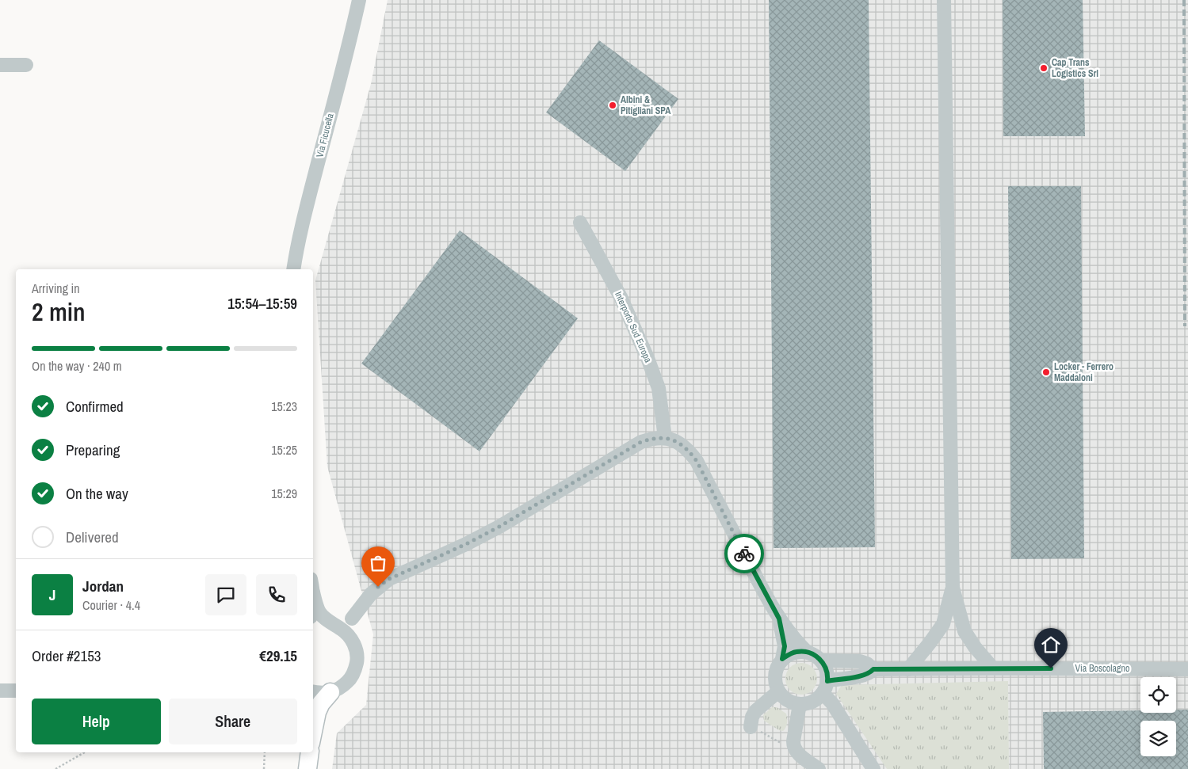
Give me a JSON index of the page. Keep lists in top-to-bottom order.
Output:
{
  "streets": {
    "street": ["Via Ficucella", "Interporto Sud Europa", "Via Boscolagno"]
  },
  "places": ["Cap Trans Logistics Srl", "Albini & Pitigliani SPA", "Locker - Ferrero Maddaloni"],
  "page": {
    "heading": ["2 min", "Arriving in", "15:54–15:59"],
    "panel": [
      "Jordan",
      "Courier · 4.4",
      "Order #2153",
      "€29.15"
    ],
    "bar": "On the way · 240 m",
    "list": [
      ["Confirmed", "15:23"],
      ["Preparing", "15:25"],
      ["On the way", "15:29"],
      "Delivered"
    ],
    "round": "J",
    "buttons": ["Help", "Share"]
  }
}
